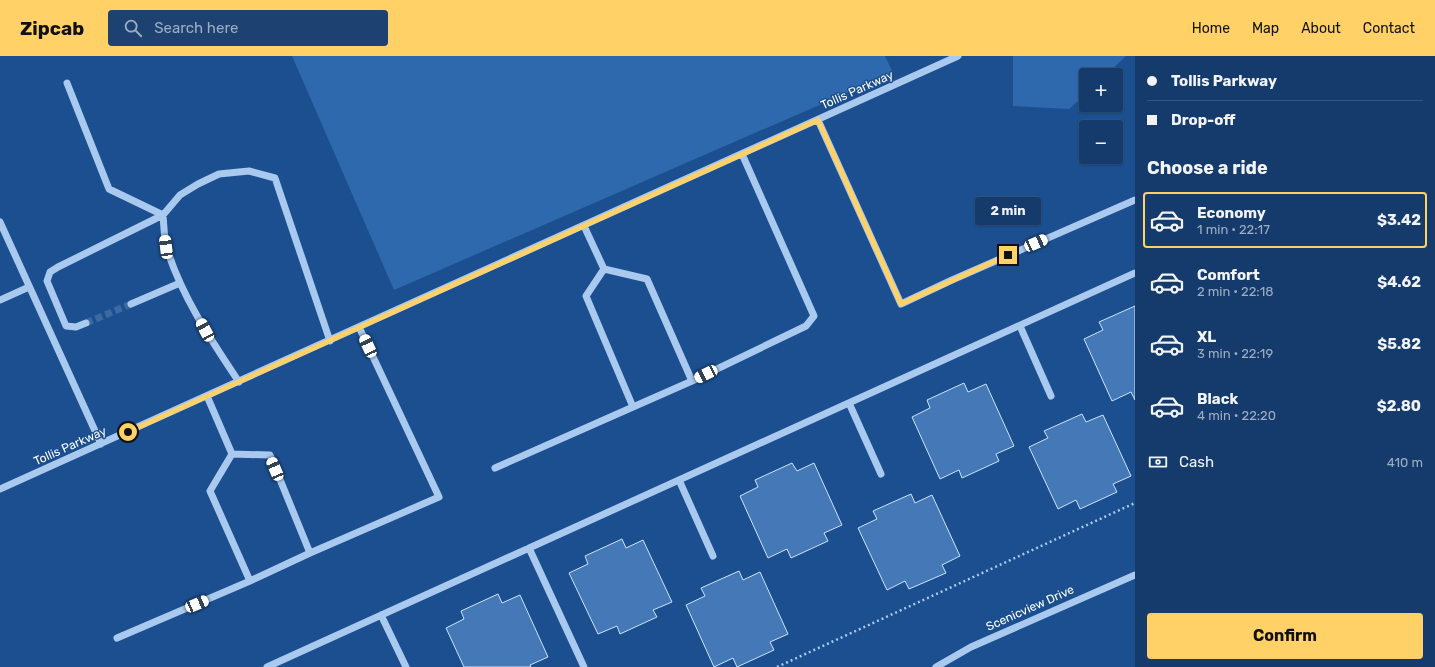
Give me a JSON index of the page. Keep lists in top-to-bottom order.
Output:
{
  "streets": {
    "street": ["Tollis Parkway", "Scenicview Drive"]
  },
  "page": {
    "header": "Zipcab",
    "search": "Search here",
    "nav": [
      "Home",
      "Map",
      "About",
      "Contact"
    ],
    "banner": ["Tollis Parkway", "Drop-off"],
    "map_buttons": ["+", "−"],
    "heading": "Choose a ride",
    "list": [
      {
        "name": "Economy",
        "note": "1 min · 22:17",
        "value": "$3.42"
      },
      {
        "name": "Comfort",
        "note": "2 min · 22:18",
        "value": "$4.62"
      },
      {
        "name": "XL",
        "note": "3 min · 22:19",
        "value": "$5.82"
      },
      {
        "name": "Black",
        "note": "4 min · 22:20",
        "value": "$2.80"
      }
    ],
    "bubble": "2 min",
    "pay": ["Cash", "410 m"],
    "buttons": "Confirm"
  }
}
